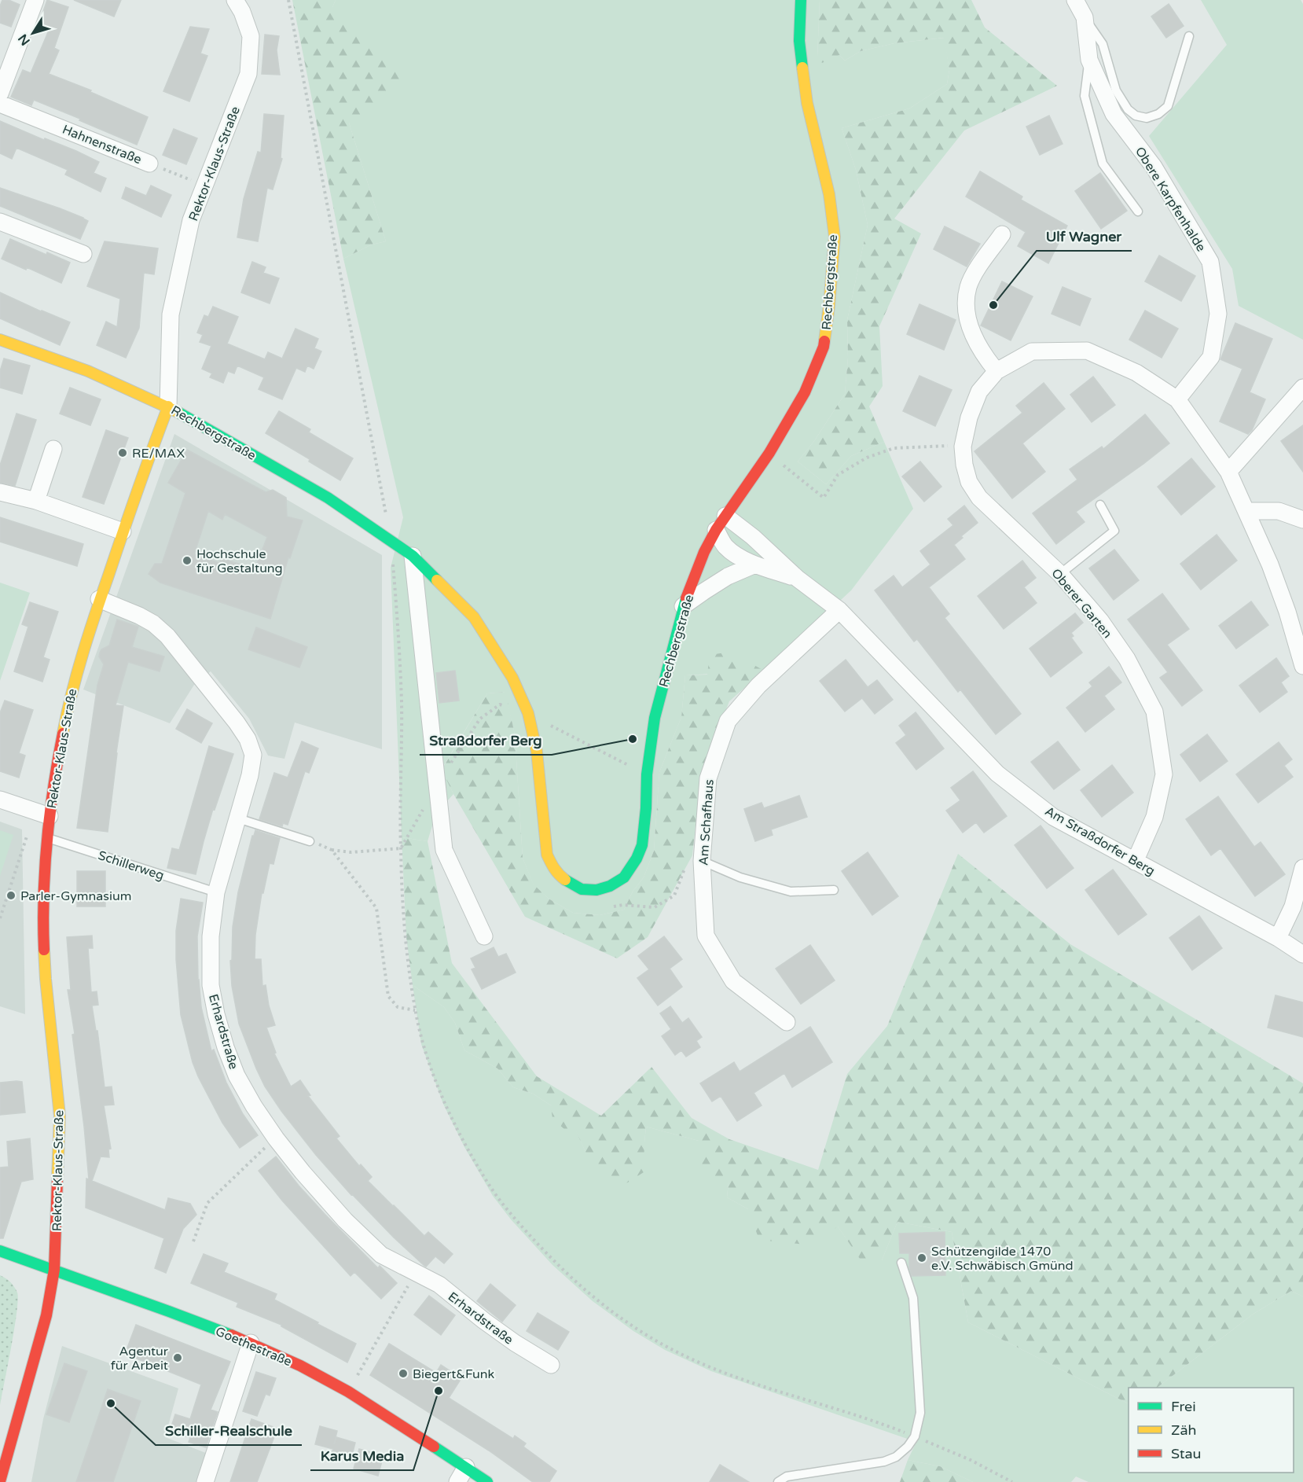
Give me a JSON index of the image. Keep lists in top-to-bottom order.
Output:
{
  "streets": {
    "main road": ["Rektor-Klaus-Straße", "Rechbergstraße", "Goethestraße"],
    "street": [
      "Hahnenstraße",
      "Obere Karpfenhalde",
      "Oberer Garten",
      "Am Schafhaus",
      "Am Straßdorfer Berg",
      "Erhardstraße"
    ],
    "lane": ["Schillerweg"]
  },
  "crossings": [
    ["Hahnenstraße", "Rektor-Klaus-Straße"],
    ["Rektor-Klaus-Straße", "Rechbergstraße"],
    ["Rektor-Klaus-Straße", "Schillerweg"],
    ["Rektor-Klaus-Straße", "Erhardstraße"],
    ["Rektor-Klaus-Straße", "Goethestraße"],
    ["Obere Karpfenhalde", "Oberer Garten"],
    ["Rechbergstraße", "Am Straßdorfer Berg"],
    ["Oberer Garten", "Am Straßdorfer Berg"],
    ["Am Schafhaus", "Am Straßdorfer Berg"],
    ["Schillerweg", "Erhardstraße"]
  ],
  "places": [
    "Ulf Wagner",
    "RE/MAX",
    "Hochschule für Gestaltung",
    "Straßdorfer Berg",
    "Parler-Gymnasium",
    "Schützengilde 1470 e.V. Schwäbisch Gmünd",
    "Agentur für Arbeit",
    "Biegert&Funk",
    "Karus Media",
    "Schiller-Realschule"
  ],
  "legend": ["Frei", "Zäh", "Stau"],
  "north": "bottom left"
}
